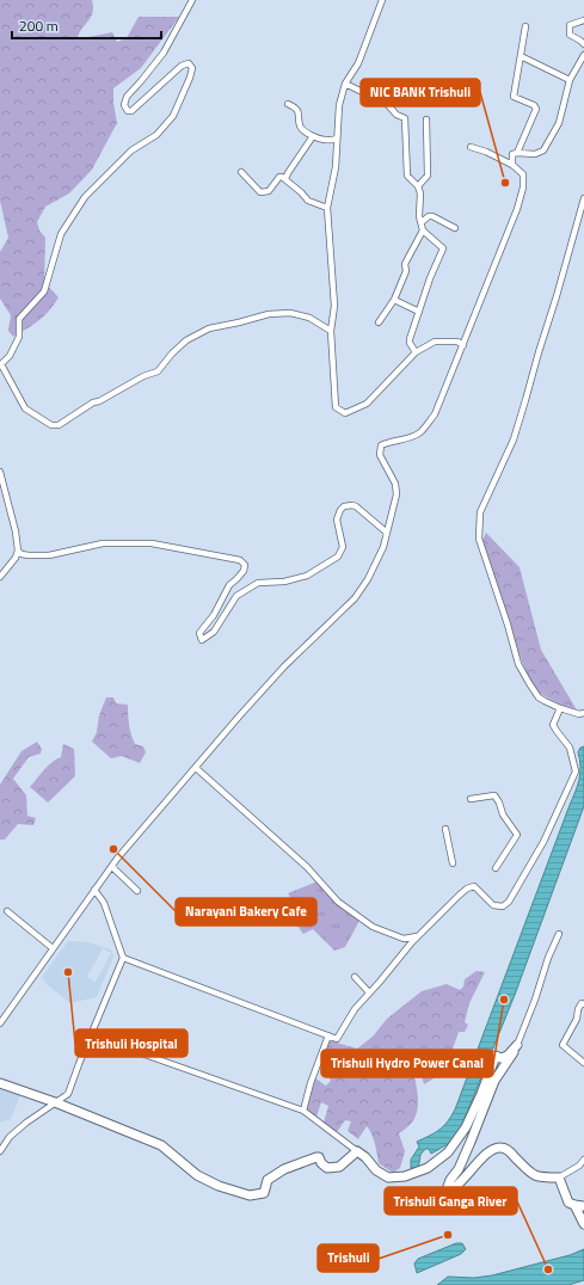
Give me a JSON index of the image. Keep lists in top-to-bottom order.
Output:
{
  "places": [
    "NIC BANK Trishuli",
    "Narayani Bakery Cafe",
    "Trishuli Hospital",
    "Trishuli Hydro Power Canal",
    "Trishuli",
    "Trishuli Ganga River"
  ],
  "scale_bar": "200 m"
}
